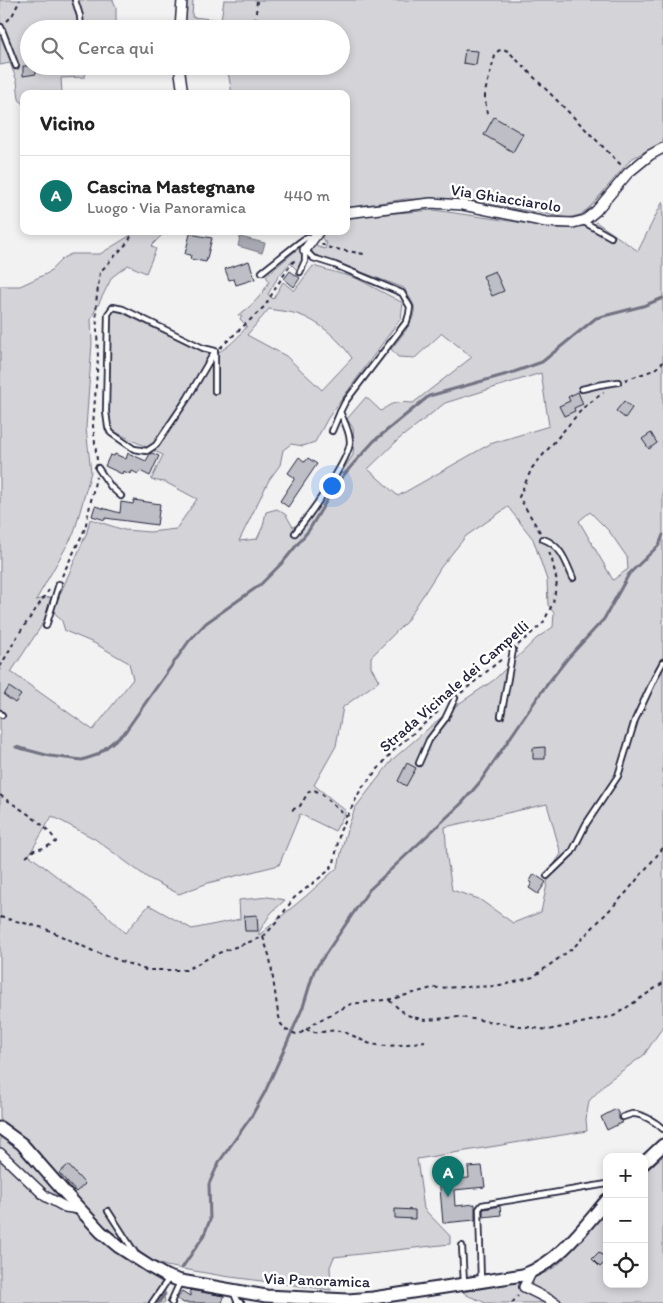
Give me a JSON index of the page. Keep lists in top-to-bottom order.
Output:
{
  "streets": {
    "street": ["Via Ghiacciarolo", "Via Panoramica"],
    "path": ["Strada Vicinale dei Campelli"]
  },
  "page": {
    "search": "Cerca qui",
    "heading": "Vicino",
    "list": [
      {
        "mark": "A",
        "name": "Cascina Mastegnane",
        "note": "Luogo · Via Panoramica",
        "value": "440 m"
      }
    ],
    "map_buttons": ["+", "−"],
    "pins": "A"
  }
}
